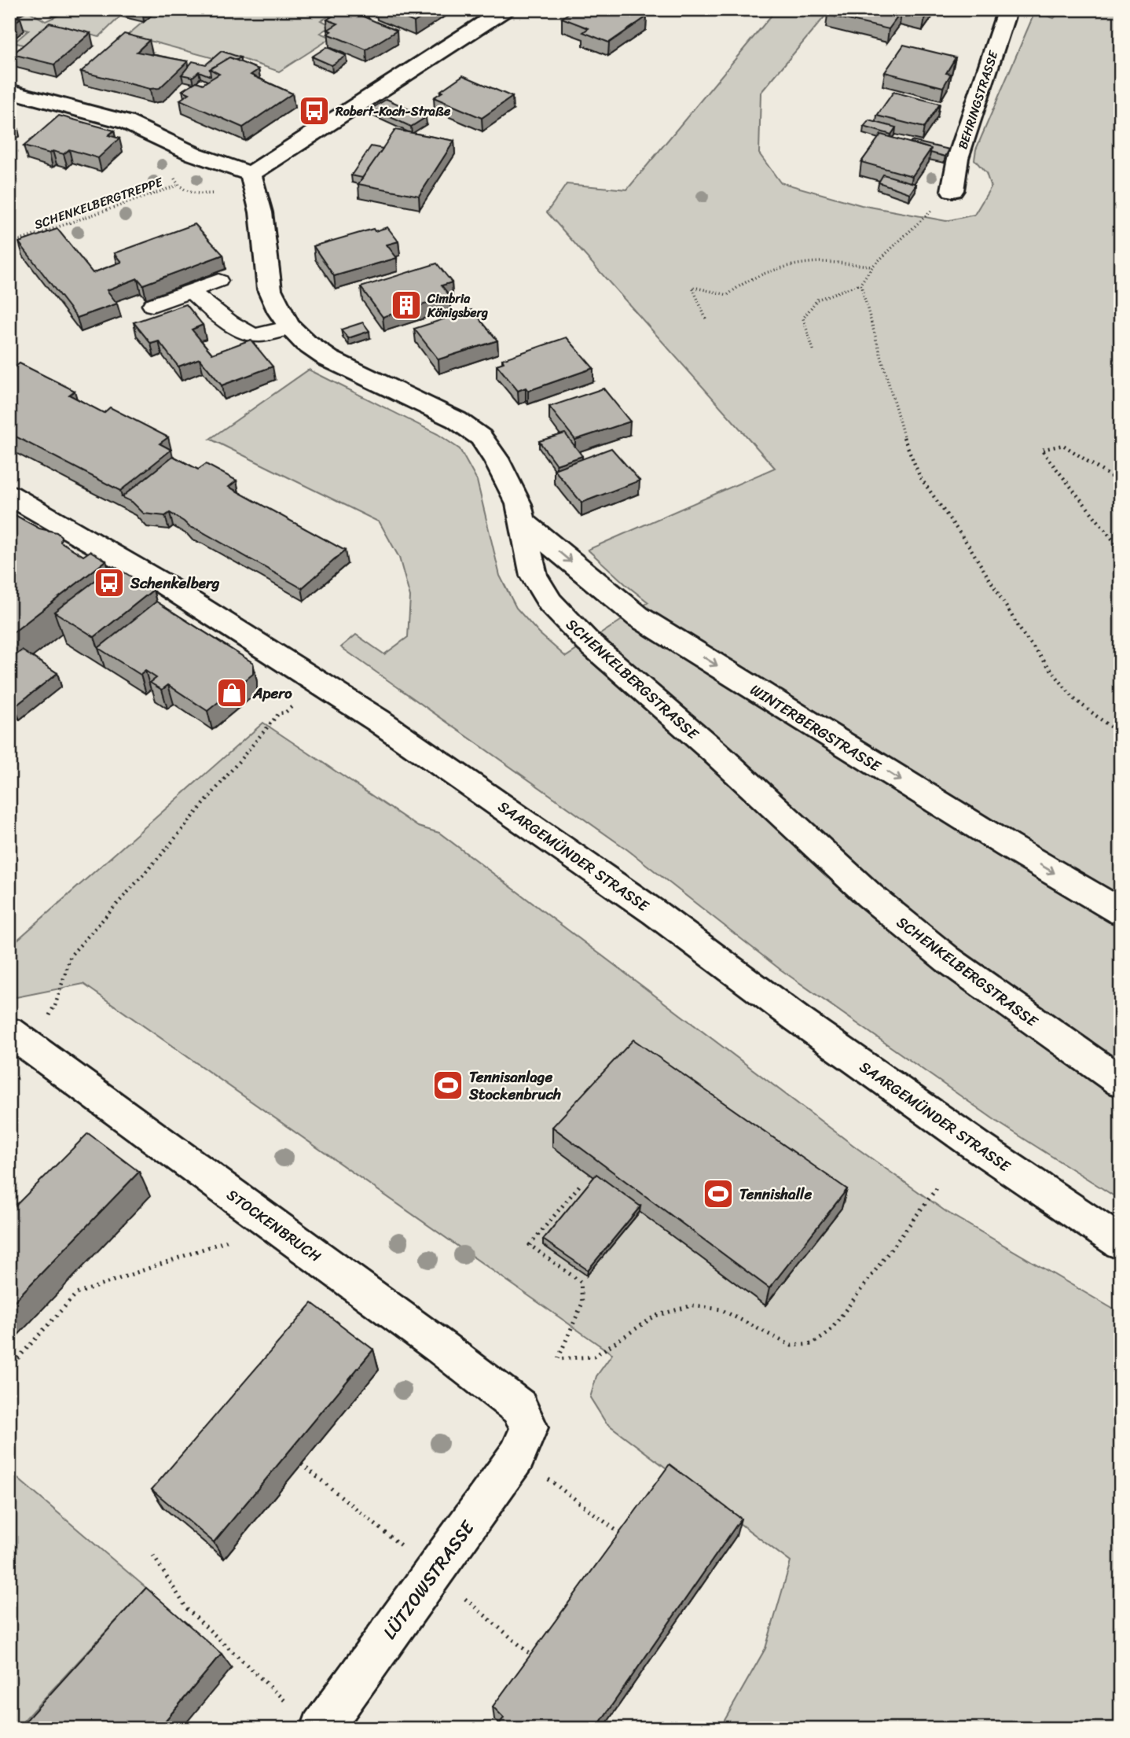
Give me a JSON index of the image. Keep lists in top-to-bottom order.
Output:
{
  "streets": {
    "street": [
      "BEHRINGSTRASSE",
      "SCHENKELBERGSTRASSE",
      "WINTERBERGSTRASSE",
      "SAARGEMÜNDER STRASSE",
      "STOCKENBRUCH",
      "LÜTZOWSTRASSE"
    ],
    "path": ["SCHENKELBERGTREPPE"]
  },
  "crossings": [
    ["SCHENKELBERGSTRASSE", "WINTERBERGSTRASSE"],
    ["STOCKENBRUCH", "LÜTZOWSTRASSE"]
  ],
  "one_way": ["WINTERBERGSTRASSE"],
  "places": {
    "bus stop": ["Robert-Koch-Straße", "Schenkelberg"],
    "building": ["Cimbria Königsberg"],
    "shop": ["Apero"],
    "sports": ["Tennisanlage Stockenbruch", "Tennishalle"]
  }
}
